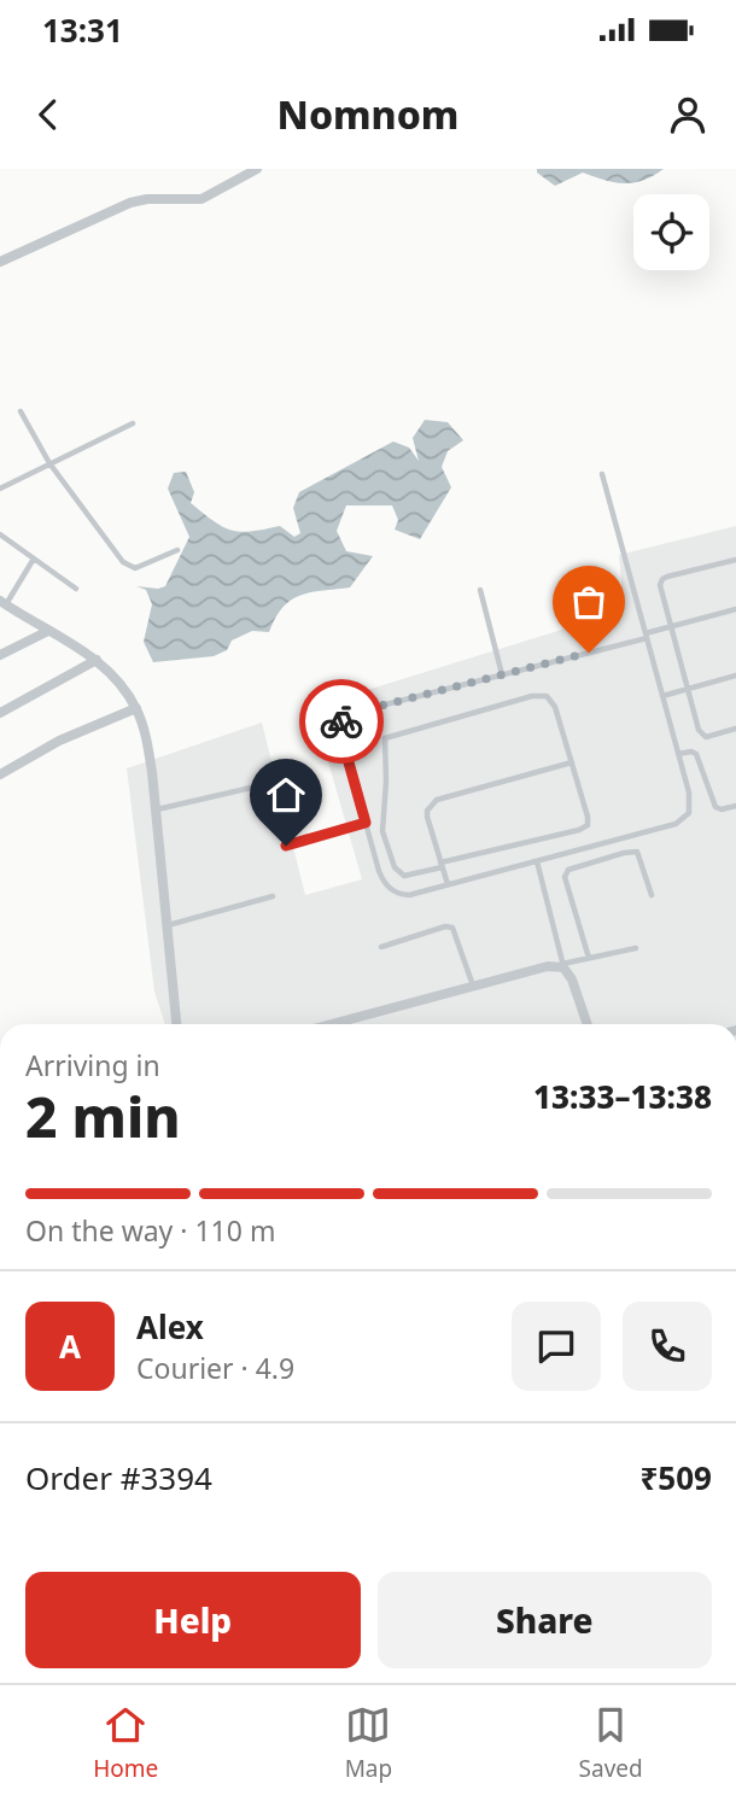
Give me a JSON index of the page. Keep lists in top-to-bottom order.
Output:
{
  "page": {
    "status": "13:31",
    "header": "Nomnom",
    "heading": ["2 min", "Arriving in", "13:33–13:38"],
    "panel": [
      "Alex",
      "Courier · 4.9",
      "Order #3394",
      "₹509"
    ],
    "bar": "On the way · 110 m",
    "round": "A",
    "buttons": ["Help", "Share"],
    "tabs": ["Home", "Map", "Saved"]
  }
}
